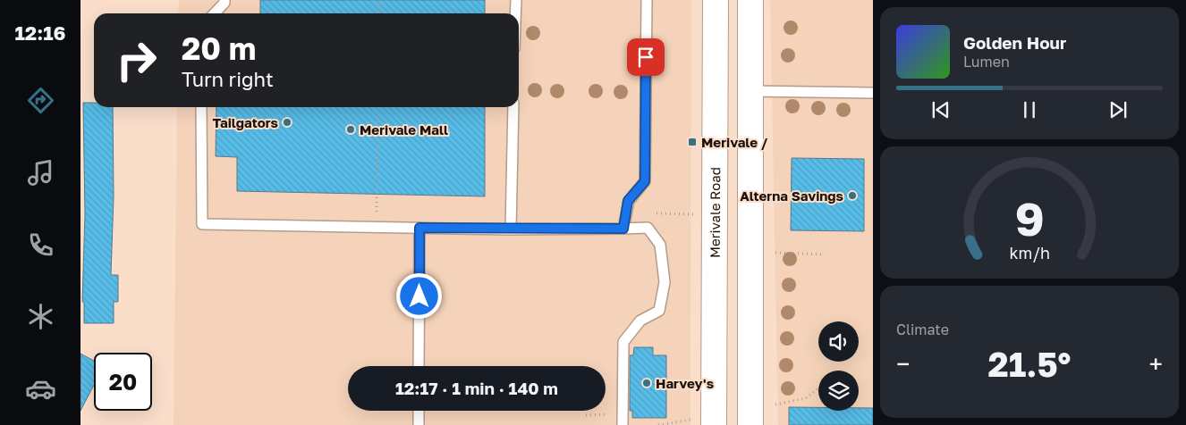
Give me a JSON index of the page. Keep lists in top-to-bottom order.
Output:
{
  "streets": {
    "main road": ["Merivale Road"]
  },
  "places": {
    "other": [
      "Tailgators",
      "Merivale Mall",
      "Alterna Savings",
      "Harvey's"
    ],
    "transit": ["Merivale /"]
  },
  "page": {
    "tabs": "12:16",
    "turn": ["20 m", "Turn right"],
    "song": ["Golden Hour", "Lumen"],
    "tile": "Climate",
    "heat": ["−", "21.5°", "+"],
    "limit": "20",
    "trip": "12:17 · 1 min · 140 m",
    "gauge": ["9", "km/h"]
  }
}
